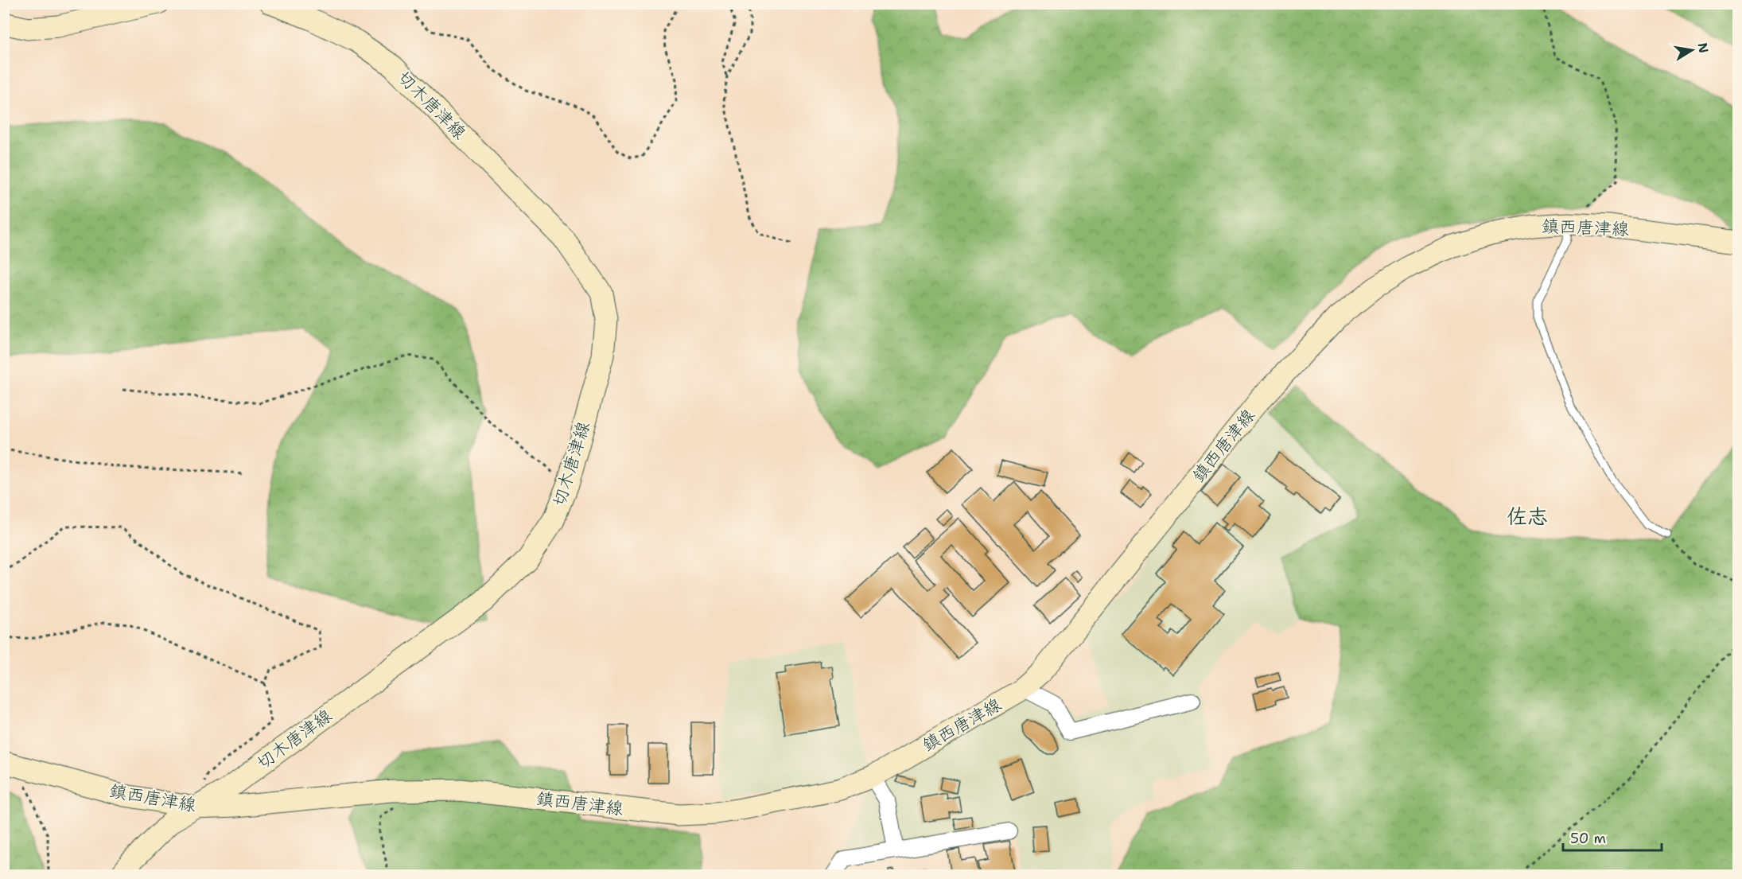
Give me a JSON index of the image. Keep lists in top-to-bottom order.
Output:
{
  "streets": {
    "main road": ["切木唐津線", "鎮西唐津線"]
  },
  "crossings": [
    ["切木唐津線", "鎮西唐津線"]
  ],
  "districts": ["佐志"],
  "scale_bar": "50 m",
  "north": "right"
}
